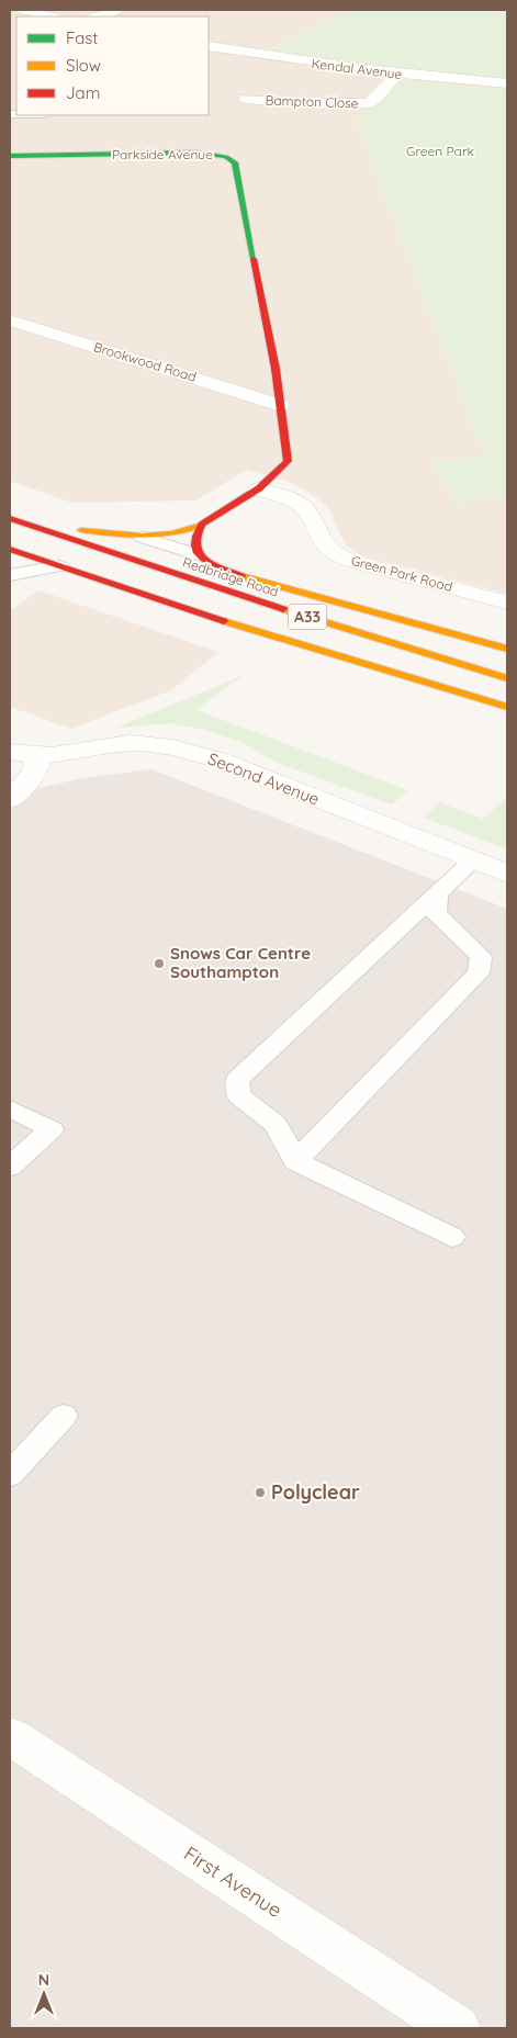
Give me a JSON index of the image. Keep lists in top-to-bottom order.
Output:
{
  "streets": {
    "main road": ["Parkside Avenue", "Redbridge Road", "A33"],
    "street": [
      "Kendal Avenue",
      "Bampton Close",
      "Brookwood Road",
      "Green Park Road",
      "Second Avenue",
      "First Avenue"
    ]
  },
  "crossings": [
    ["Kendal Avenue", "Bampton Close"],
    ["Parkside Avenue", "Brookwood Road"],
    ["Parkside Avenue", "Green Park Road"],
    ["Parkside Avenue", "Redbridge Road"],
    ["Redbridge Road", "A33"]
  ],
  "parks": ["Green Park"],
  "places": ["Snows Car Centre Southampton", "Polyclear"],
  "legend": ["Fast", "Slow", "Jam"],
  "north": "top"
}
